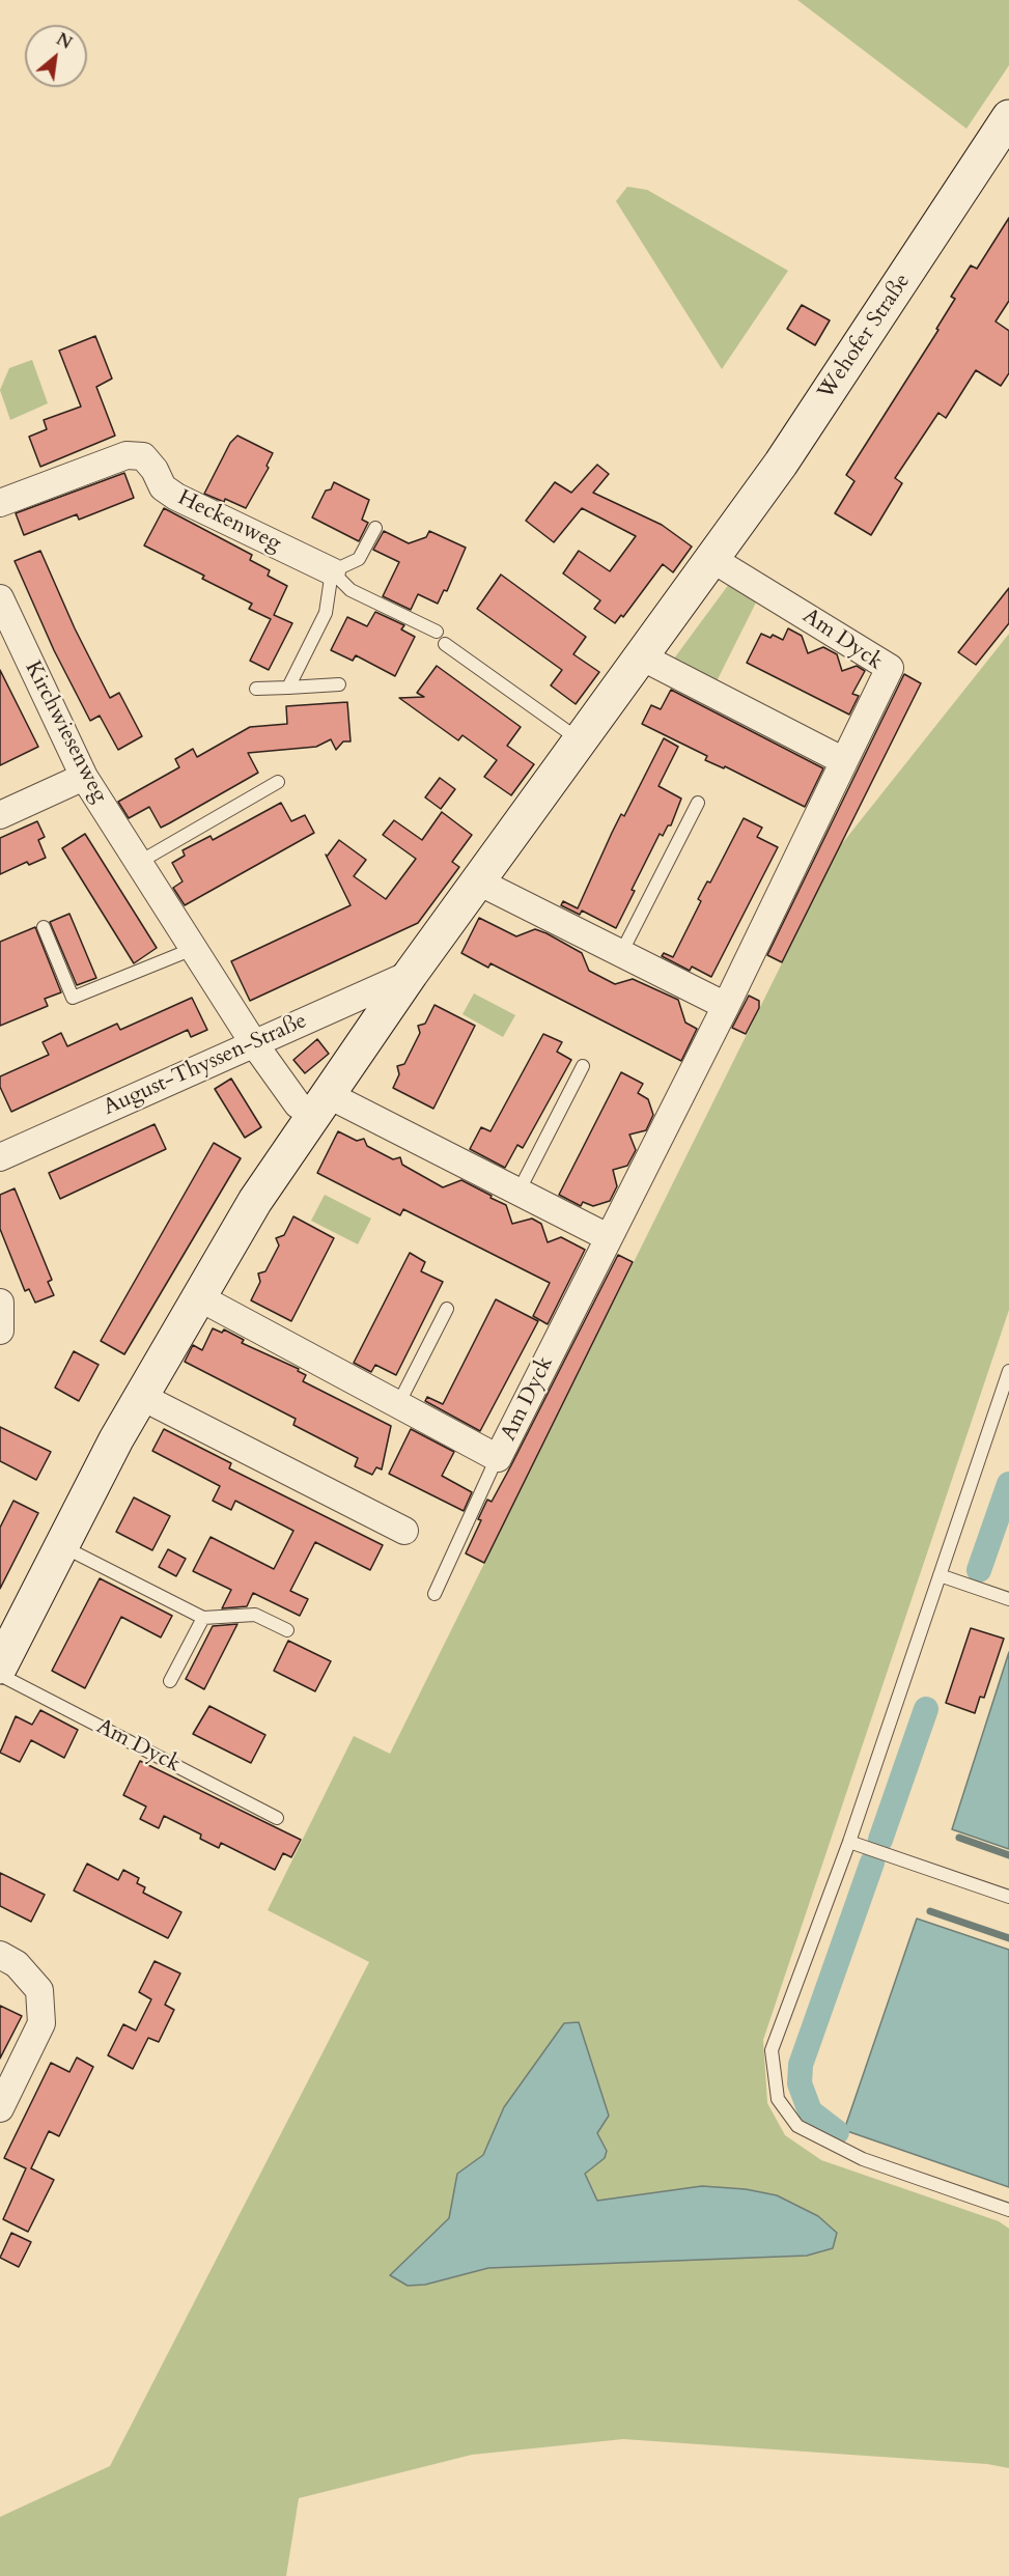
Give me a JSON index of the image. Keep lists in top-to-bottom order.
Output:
{
  "streets": {
    "main road": ["Wehofer Straße"],
    "street": [
      "Heckenweg",
      "Am Dyck",
      "Kirchwiesenweg",
      "August-Thyssen-Straße"
    ]
  },
  "crossings": [
    ["Wehofer Straße", "Am Dyck"],
    ["Kirchwiesenweg", "August-Thyssen-Straße"]
  ],
  "north": "top right"
}
